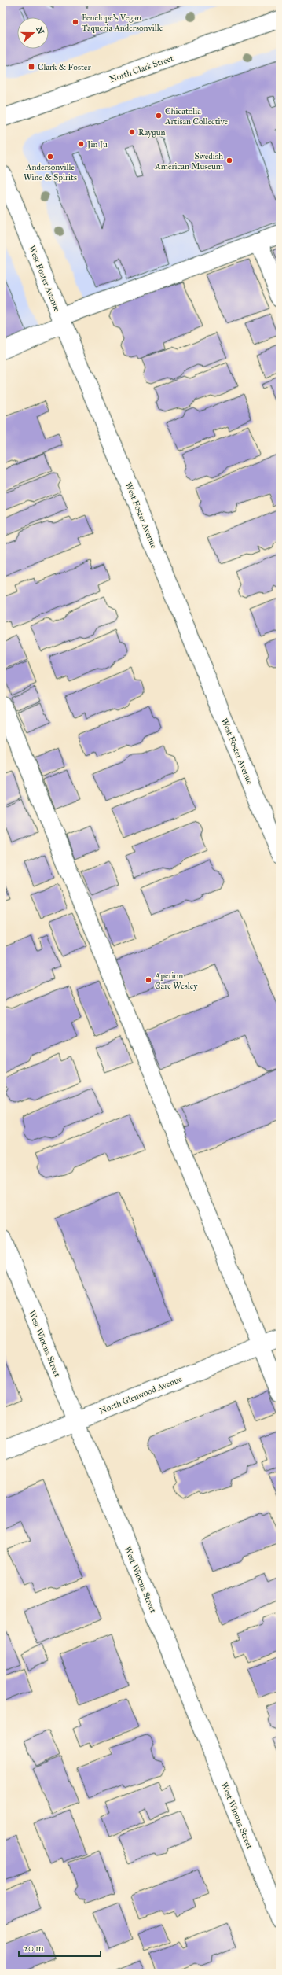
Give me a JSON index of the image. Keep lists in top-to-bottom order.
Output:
{
  "streets": {
    "street": [
      "North Clark Street",
      "West Foster Avenue",
      "West Winona Street",
      "North Glenwood Avenue"
    ]
  },
  "crossings": [
    ["West Winona Street", "North Glenwood Avenue"]
  ],
  "places": {
    "other": [
      "Penelope's Vegan Taqueria Andersonville",
      "Chicatolia Artisan Collective",
      "Raygun",
      "Jin Ju",
      "Andersonville Wine & Spirits",
      "Swedish American Museum",
      "Aperion Care Wesley"
    ],
    "transit": ["Clark & Foster"]
  },
  "scale_bar": "20 m",
  "north": "right"
}
